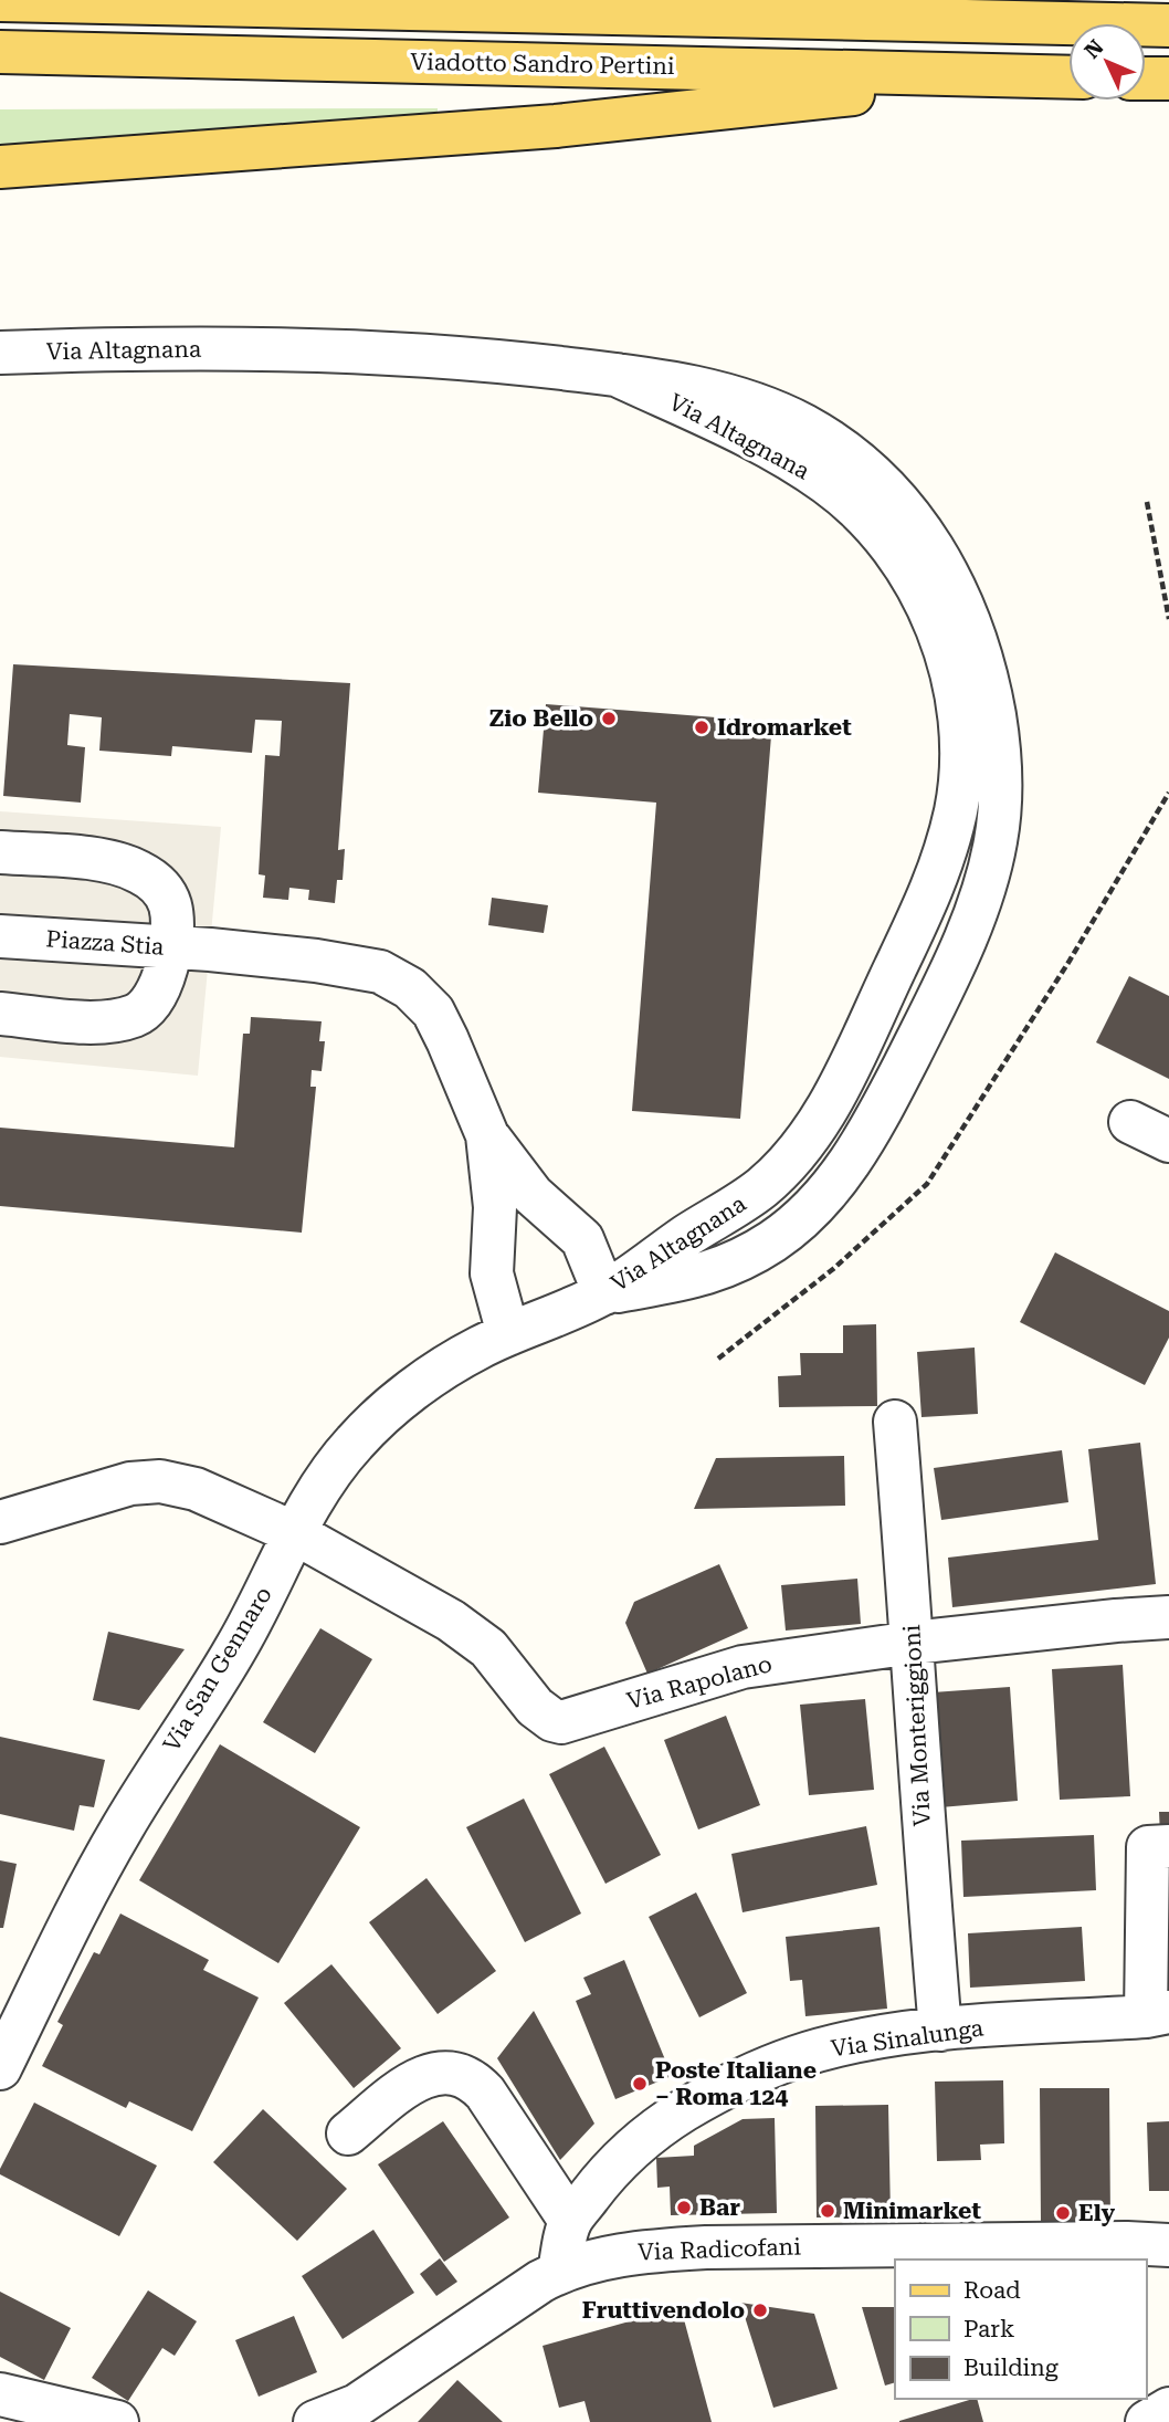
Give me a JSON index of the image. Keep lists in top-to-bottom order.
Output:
{
  "streets": {
    "main road": ["Viadotto Sandro Pertini"],
    "street": [
      "Via Altagnana",
      "Piazza Stia",
      "Via San Gennaro",
      "Via Rapolano",
      "Via Monteriggioni",
      "Via Sinalunga",
      "Via Radicofani"
    ]
  },
  "crossings": [
    ["Via Altagnana", "Via San Gennaro"],
    ["Via San Gennaro", "Via Rapolano"],
    ["Via Rapolano", "Via Monteriggioni"],
    ["Via Monteriggioni", "Via Sinalunga"],
    ["Via Sinalunga", "Via Radicofani"]
  ],
  "places": [
    "Zio Bello",
    "Idromarket",
    "Poste Italiane – Roma 124",
    "Bar",
    "Minimarket",
    "Ely",
    "Fruttivendolo"
  ],
  "legend": ["Road", "Park", "Building"],
  "north": "top left"
}
